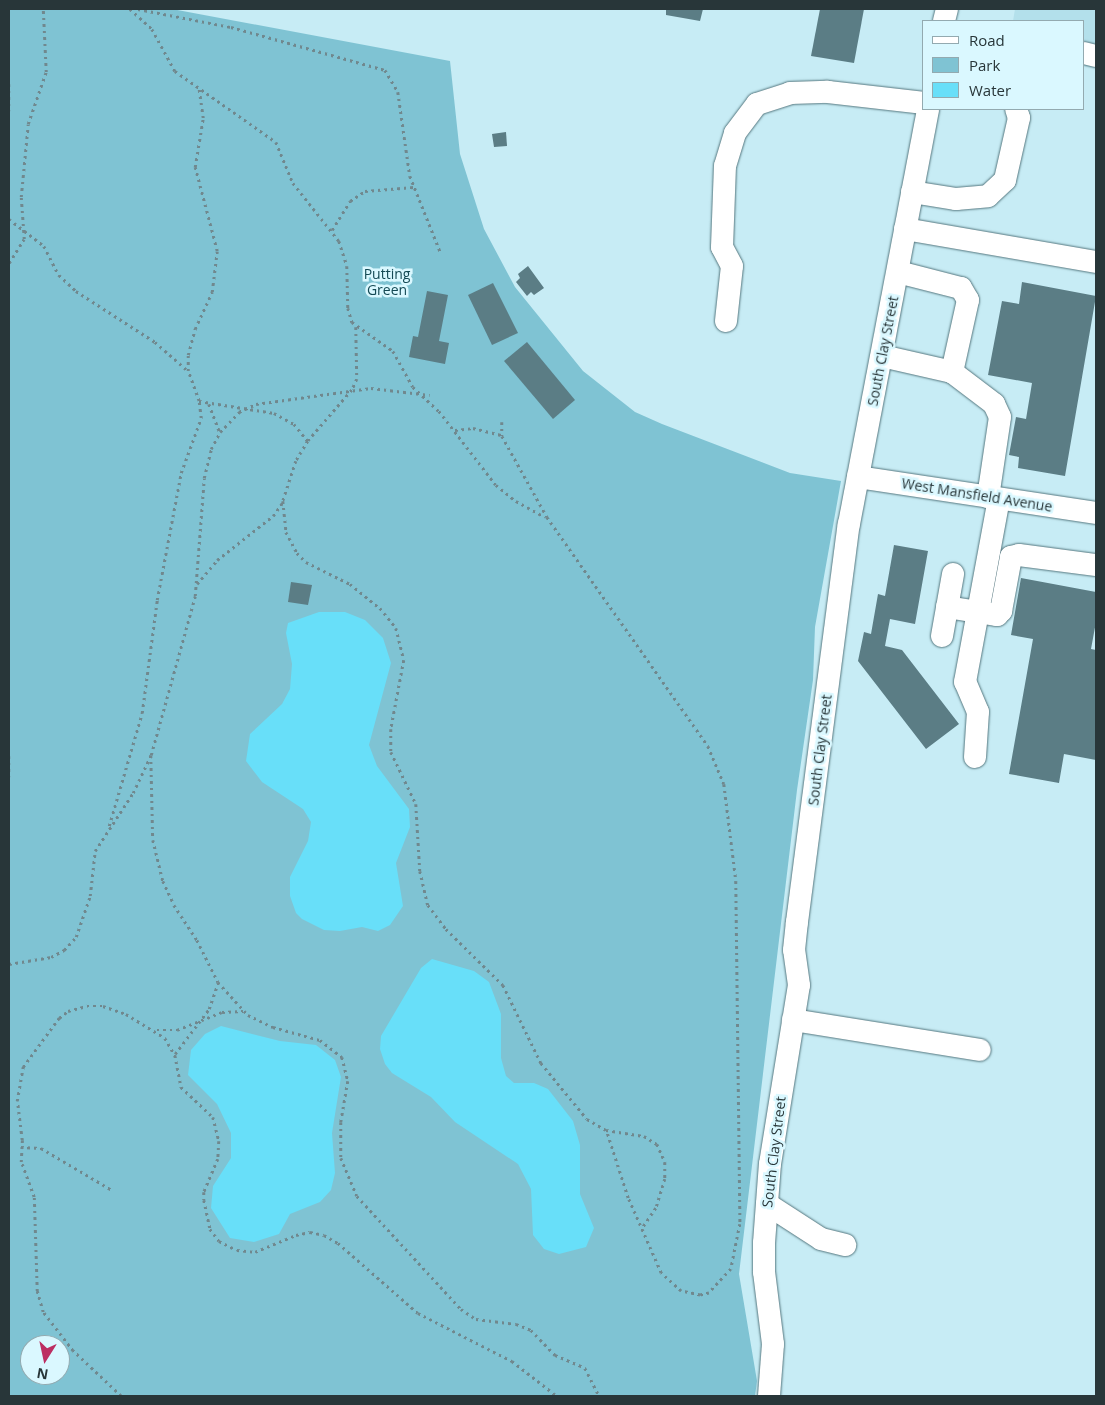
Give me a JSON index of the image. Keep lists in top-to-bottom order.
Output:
{
  "streets": {
    "street": ["South Clay Street", "West Mansfield Avenue"]
  },
  "crossings": [
    ["South Clay Street", "West Mansfield Avenue"]
  ],
  "parks": ["Putting Green"],
  "legend": ["Road", "Park", "Water"],
  "north": "bottom"
}
